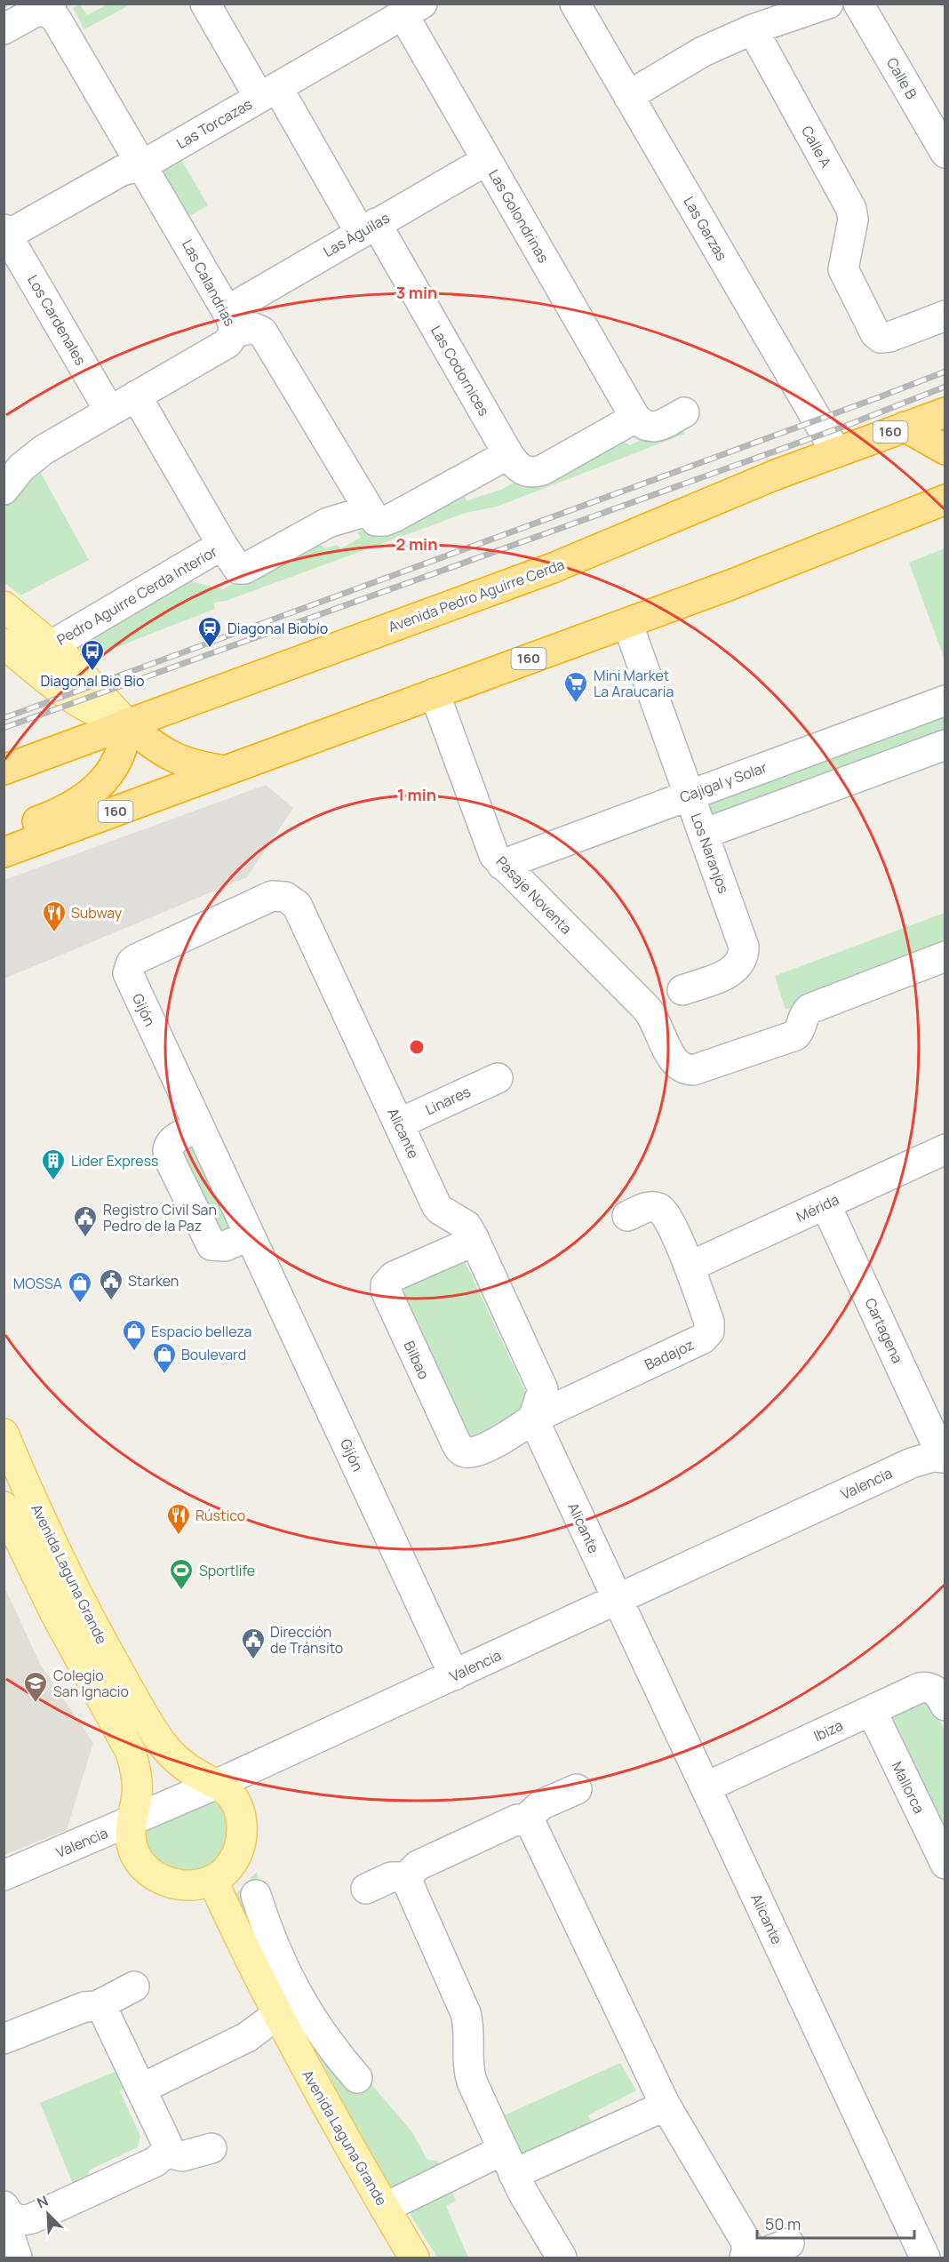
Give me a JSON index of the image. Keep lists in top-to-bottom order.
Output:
{
  "streets": {
    "highway": ["160", "Avenida Pedro Aguirre Cerda"],
    "main road": ["Avenida Laguna Grande"],
    "street": [
      "Calle B",
      "Las Torcazas",
      "Calle A",
      "Las Golondrinas",
      "Las Garzas",
      "Las Águilas",
      "Las Calandrias",
      "Los Cardenales",
      "Las Codornices",
      "Pedro Aguirre Cerda Interior",
      "Cajigal y Solar",
      "Los Naranjos",
      "Pasaje Noventa",
      "Gijón",
      "Linares",
      "Alicante",
      "Mérida",
      "Cartagena",
      "Badajoz",
      "Bilbao",
      "Valencia",
      "Ibiza",
      "Mallorca"
    ]
  },
  "crossings": [
    ["Las Torcazas", "Las Golondrinas"],
    ["Las Torcazas", "Las Calandrias"],
    ["Las Torcazas", "Los Cardenales"],
    ["Las Torcazas", "Las Codornices"],
    ["Las Golondrinas", "Las Águilas"],
    ["Las Golondrinas", "Las Codornices"],
    ["Las Garzas", "Avenida Pedro Aguirre Cerda"],
    ["Las Águilas", "Las Calandrias"],
    ["Las Águilas", "Los Cardenales"],
    ["Las Águilas", "Las Codornices"],
    ["160", "Los Naranjos"],
    ["160", "Pasaje Noventa"],
    ["Cajigal y Solar", "Los Naranjos"],
    ["Cajigal y Solar", "Pasaje Noventa"],
    ["Gijón", "Alicante"],
    ["Gijón", "Valencia"],
    ["Linares", "Alicante"],
    ["Alicante", "Badajoz"],
    ["Alicante", "Bilbao"],
    ["Alicante", "Valencia"],
    ["Alicante", "Ibiza"],
    ["Mérida", "Cartagena"],
    ["Mérida", "Badajoz"],
    ["Cartagena", "Valencia"],
    ["Badajoz", "Bilbao"],
    ["Valencia", "Avenida Laguna Grande"],
    ["Ibiza", "Mallorca"]
  ],
  "places": {
    "station": ["Diagonal Biobío"],
    "bus stop": ["Diagonal Bio Bio"],
    "supermarket": ["Mini Market La Araucaria"],
    "restaurant": ["Subway", "Rústico"],
    "building": ["Lider Express"],
    "public building": ["Registro Civil San Pedro de la Paz", "Starken", "Dirección de Tránsito"],
    "shop": ["MOSSA", "Espacio belleza", "Boulevard"],
    "sports": ["Sportlife"],
    "school or university": ["Colegio San Ignacio"]
  },
  "scale_bar": "50 m",
  "north": "top left",
  "rings": ["3 min", "2 min", "1 min"]
}
